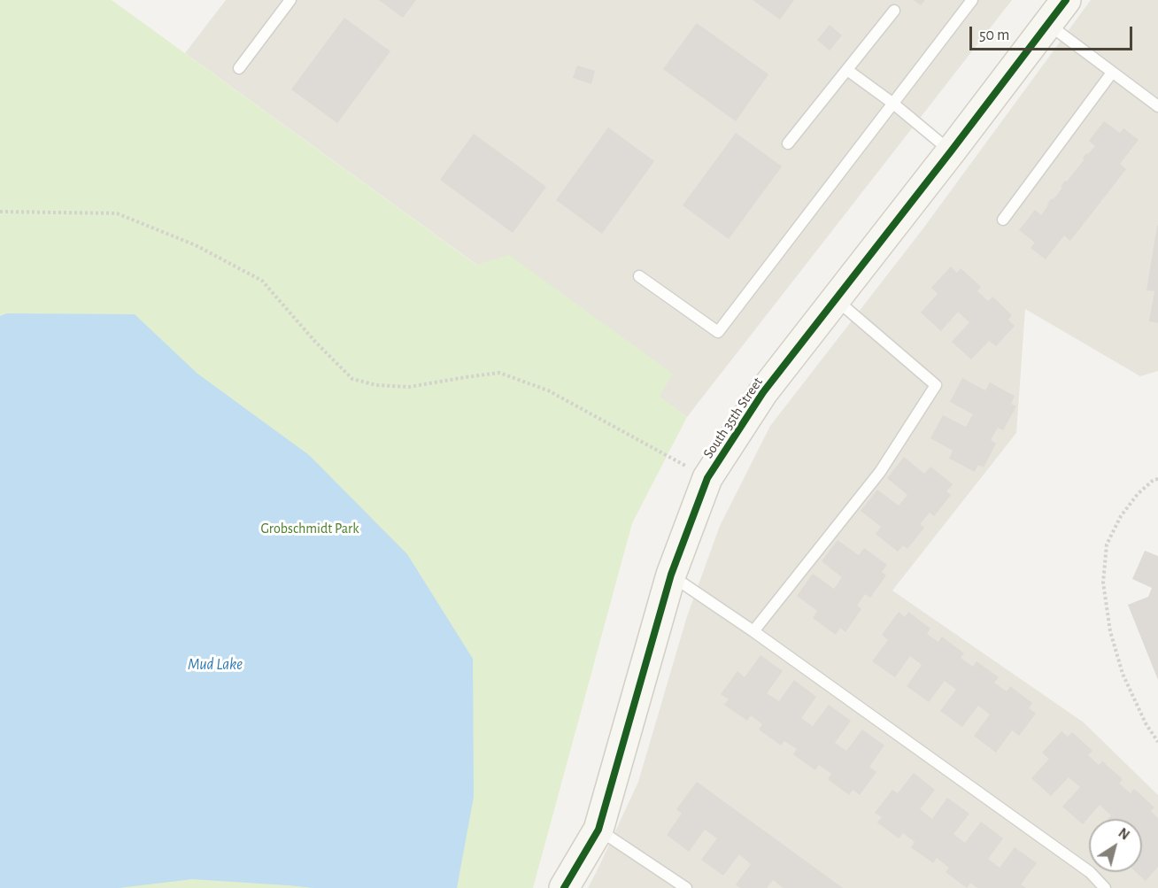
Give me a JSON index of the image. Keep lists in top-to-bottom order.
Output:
{
  "streets": {
    "street": ["South 35th Street"]
  },
  "water": ["Mud Lake"],
  "parks": ["Grobschmidt Park"],
  "scale_bar": "50 m",
  "north": "top right"
}
